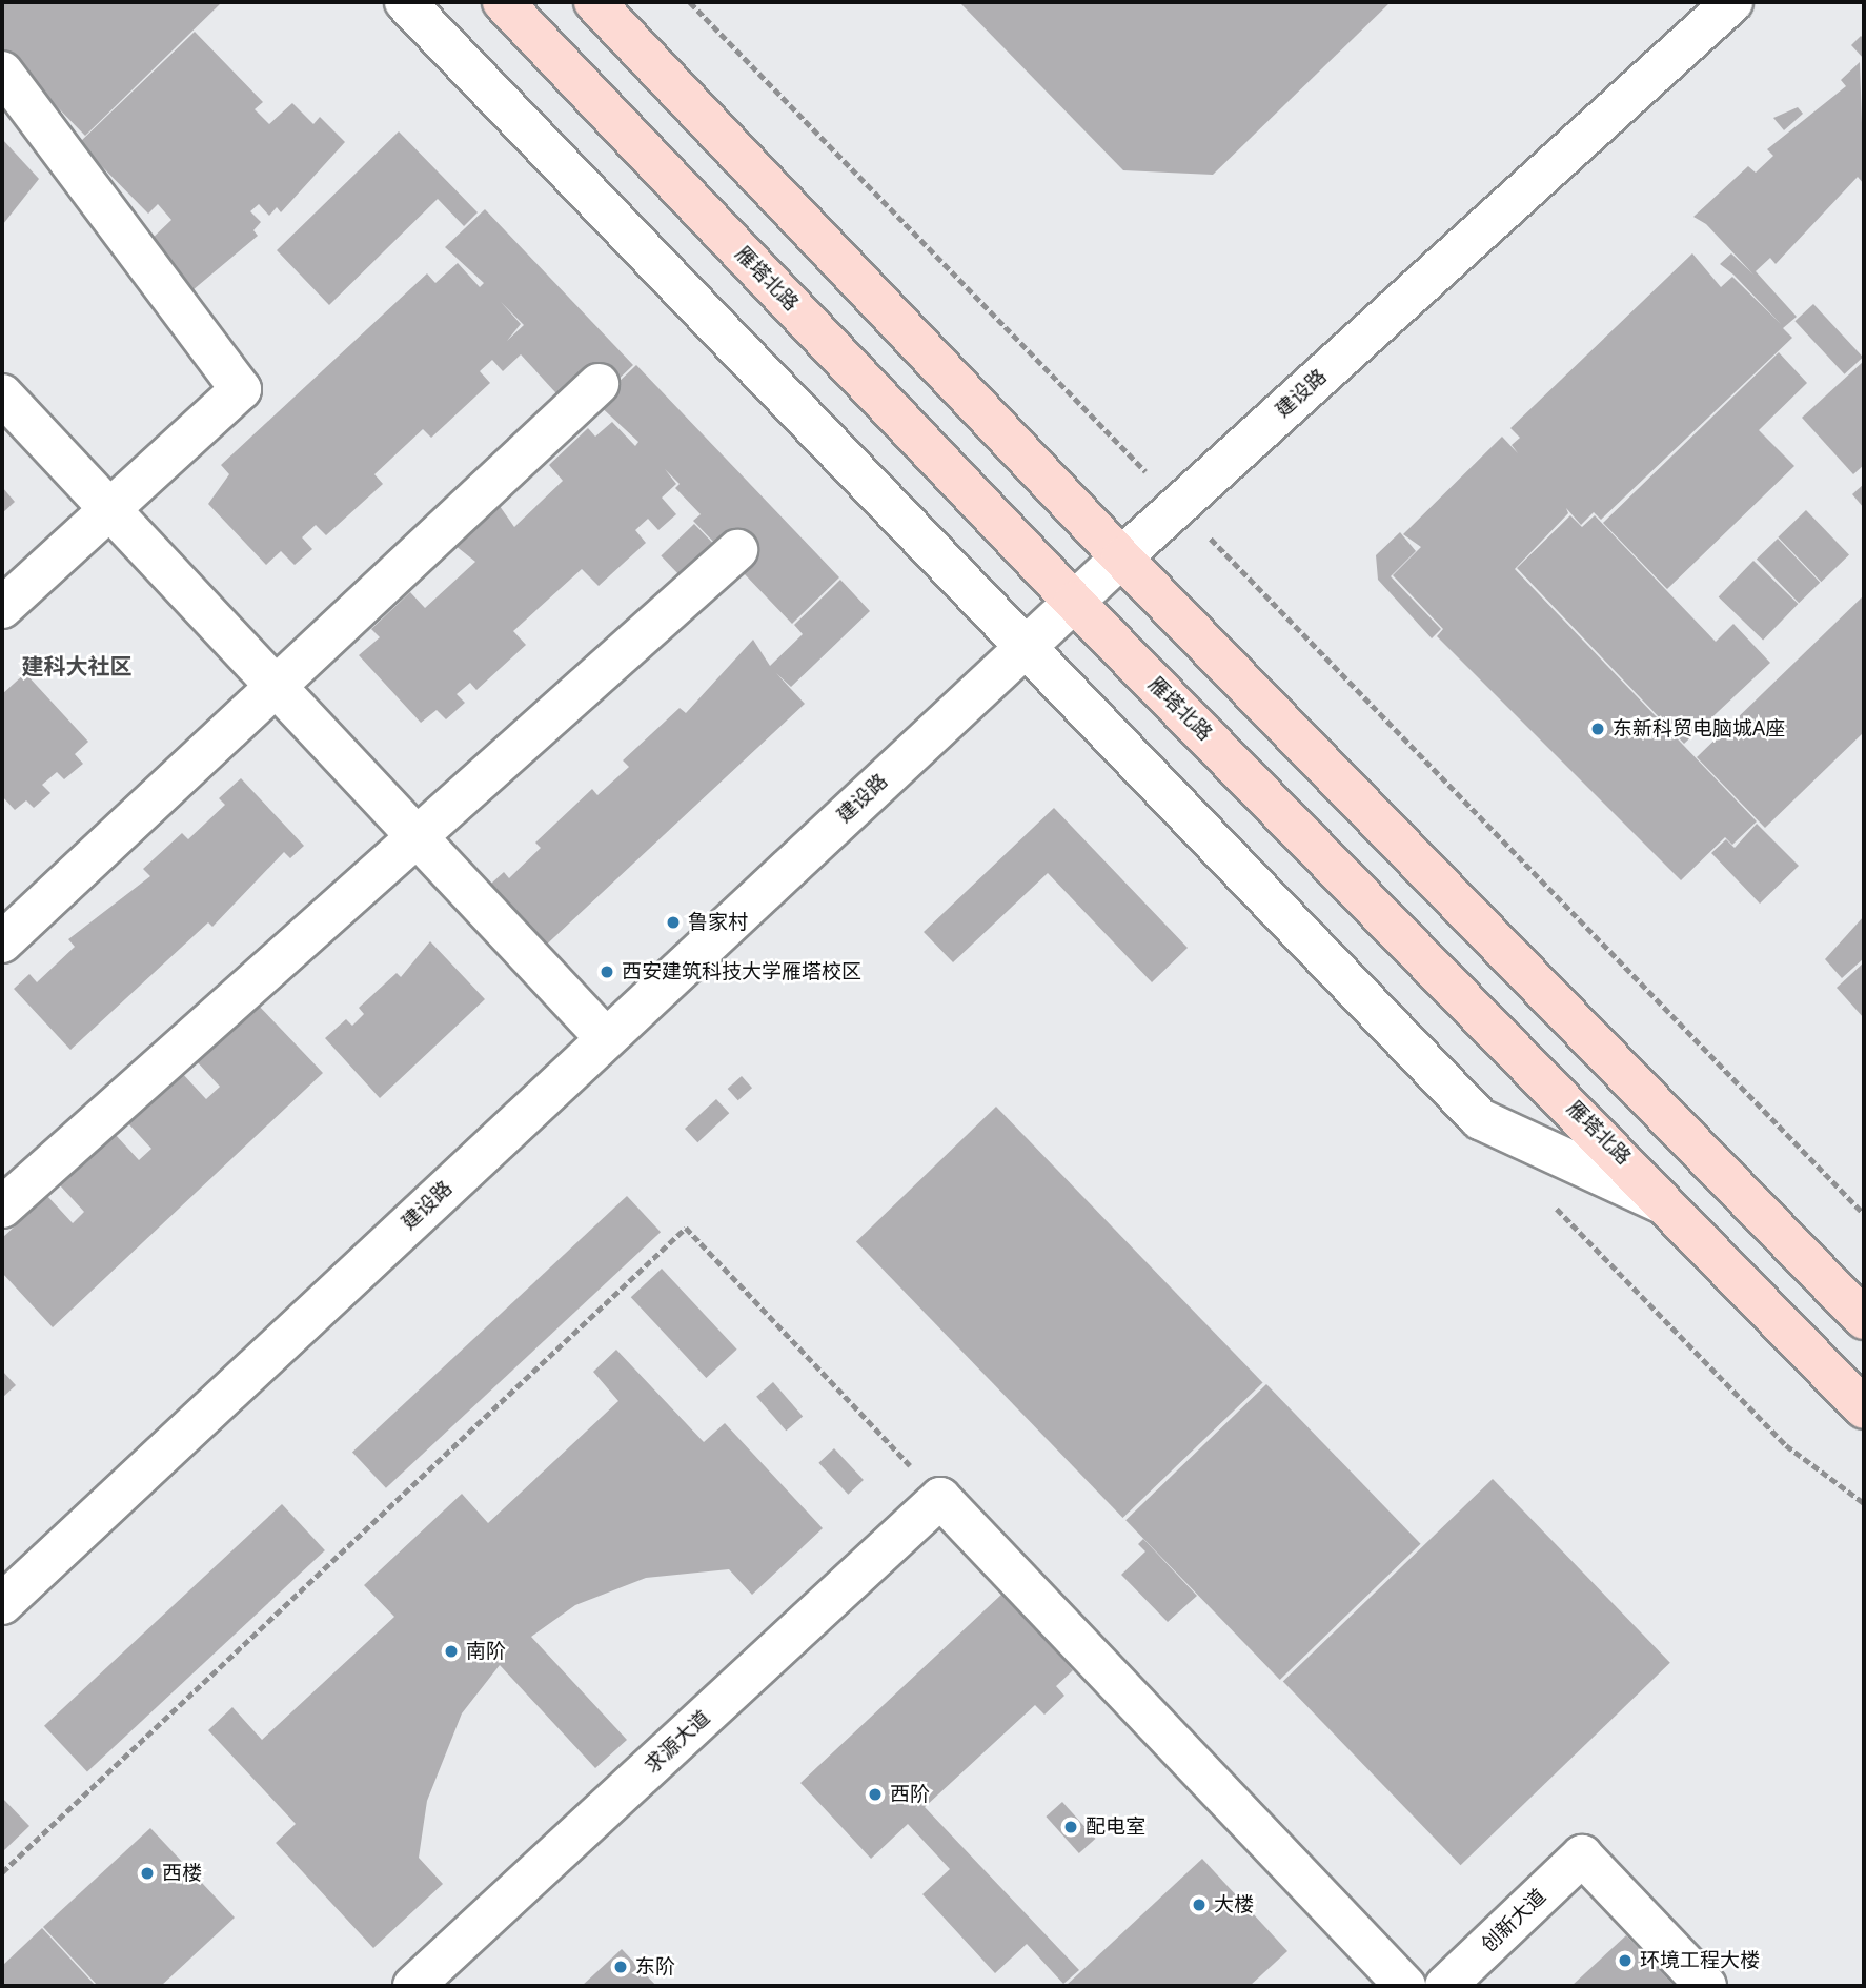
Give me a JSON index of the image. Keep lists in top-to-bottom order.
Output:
{
  "streets": {
    "main road": ["雁塔北路"],
    "street": ["建设路", "求源大道", "创新大道"]
  },
  "crossings": [
    ["雁塔北路", "建设路"]
  ],
  "districts": ["建科大社区"],
  "places": [
    "东新科贸电脑城A座",
    "鲁家村",
    "西安建筑科技大学雁塔校区",
    "南阶",
    "西阶",
    "配电室",
    "西楼",
    "大楼",
    "环境工程大楼",
    "东阶"
  ]
}
